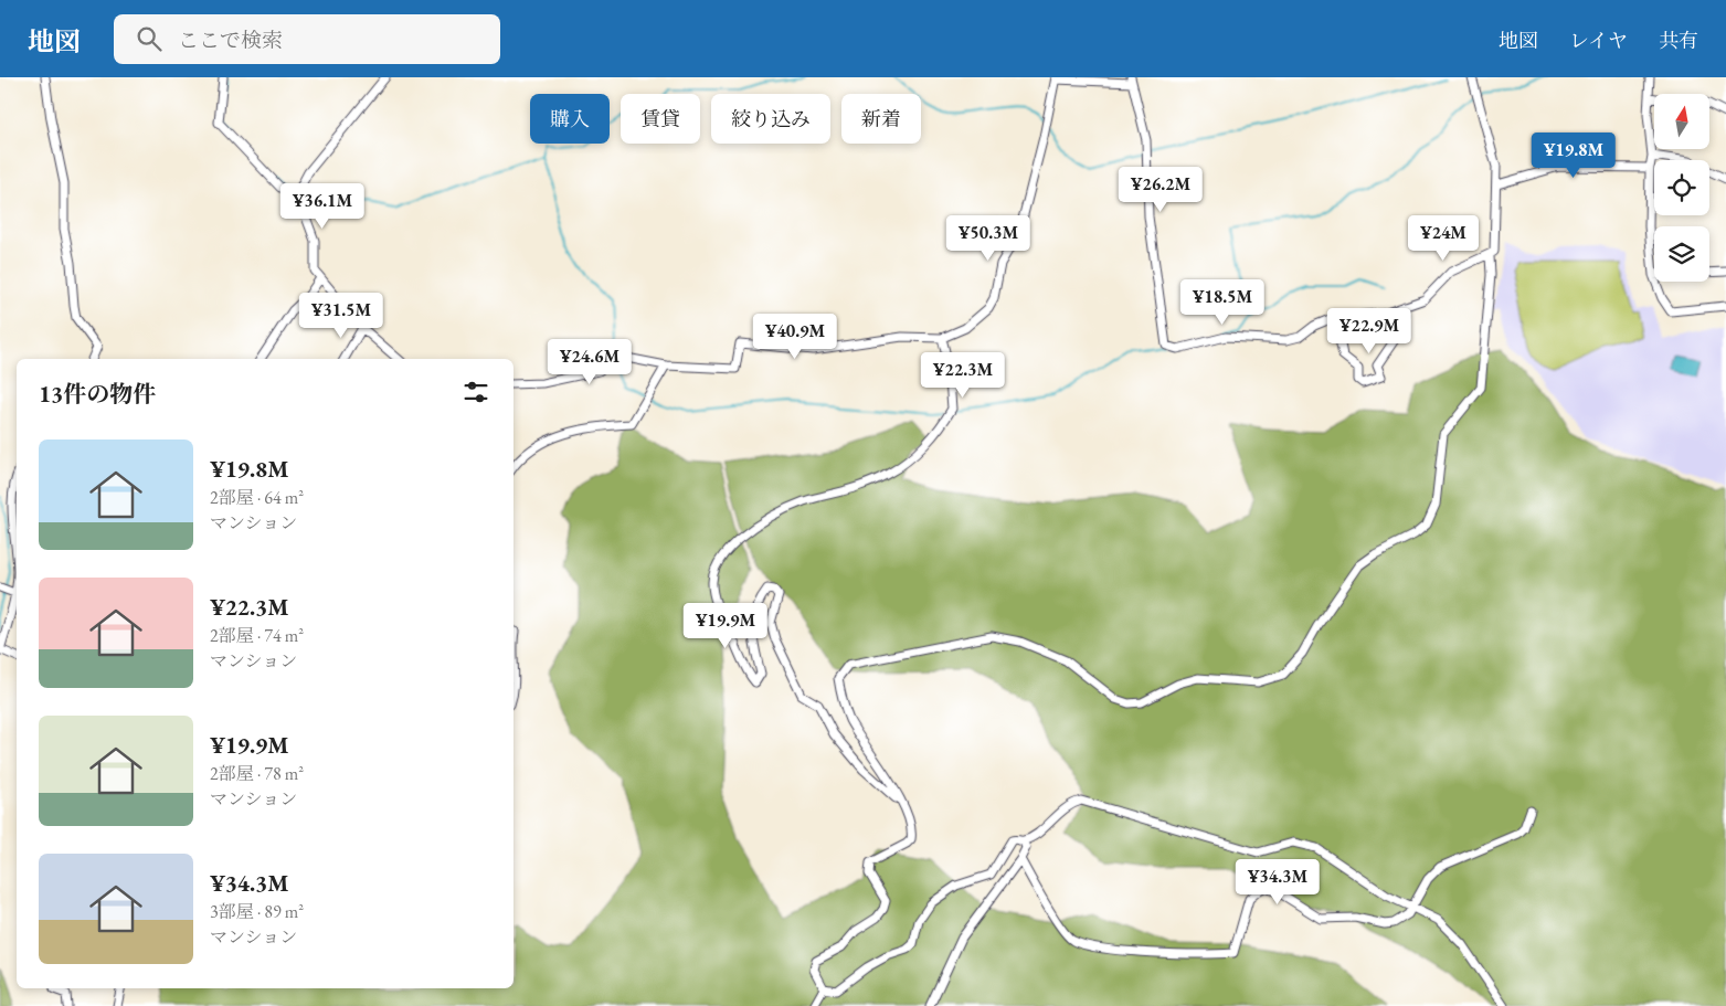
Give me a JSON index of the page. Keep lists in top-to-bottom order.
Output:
{
  "north": "top",
  "page": {
    "header": "地図",
    "search": "ここで検索",
    "nav": ["地図", "レイヤ", "共有"],
    "chip": [
      "購入",
      "賃貸",
      "絞り込み",
      "新着"
    ],
    "price": [
      "¥19.8M",
      "¥26.2M",
      "¥36.1M",
      "¥50.3M",
      "¥24M",
      "¥18.5M",
      "¥31.5M",
      "¥22.9M",
      "¥40.9M",
      "¥24.6M",
      "¥22.3M",
      "¥19.9M",
      "¥34.3M"
    ],
    "heading": "13件の物件",
    "list": [
      {
        "name": "¥19.8M",
        "note": "2部屋 · 64 m² · マンション"
      },
      {
        "name": "¥22.3M",
        "note": "2部屋 · 74 m² · マンション"
      },
      {
        "name": "¥19.9M",
        "note": "2部屋 · 78 m² · マンション"
      },
      {
        "name": "¥34.3M",
        "note": "3部屋 · 89 m² · マンション"
      }
    ]
  }
}
